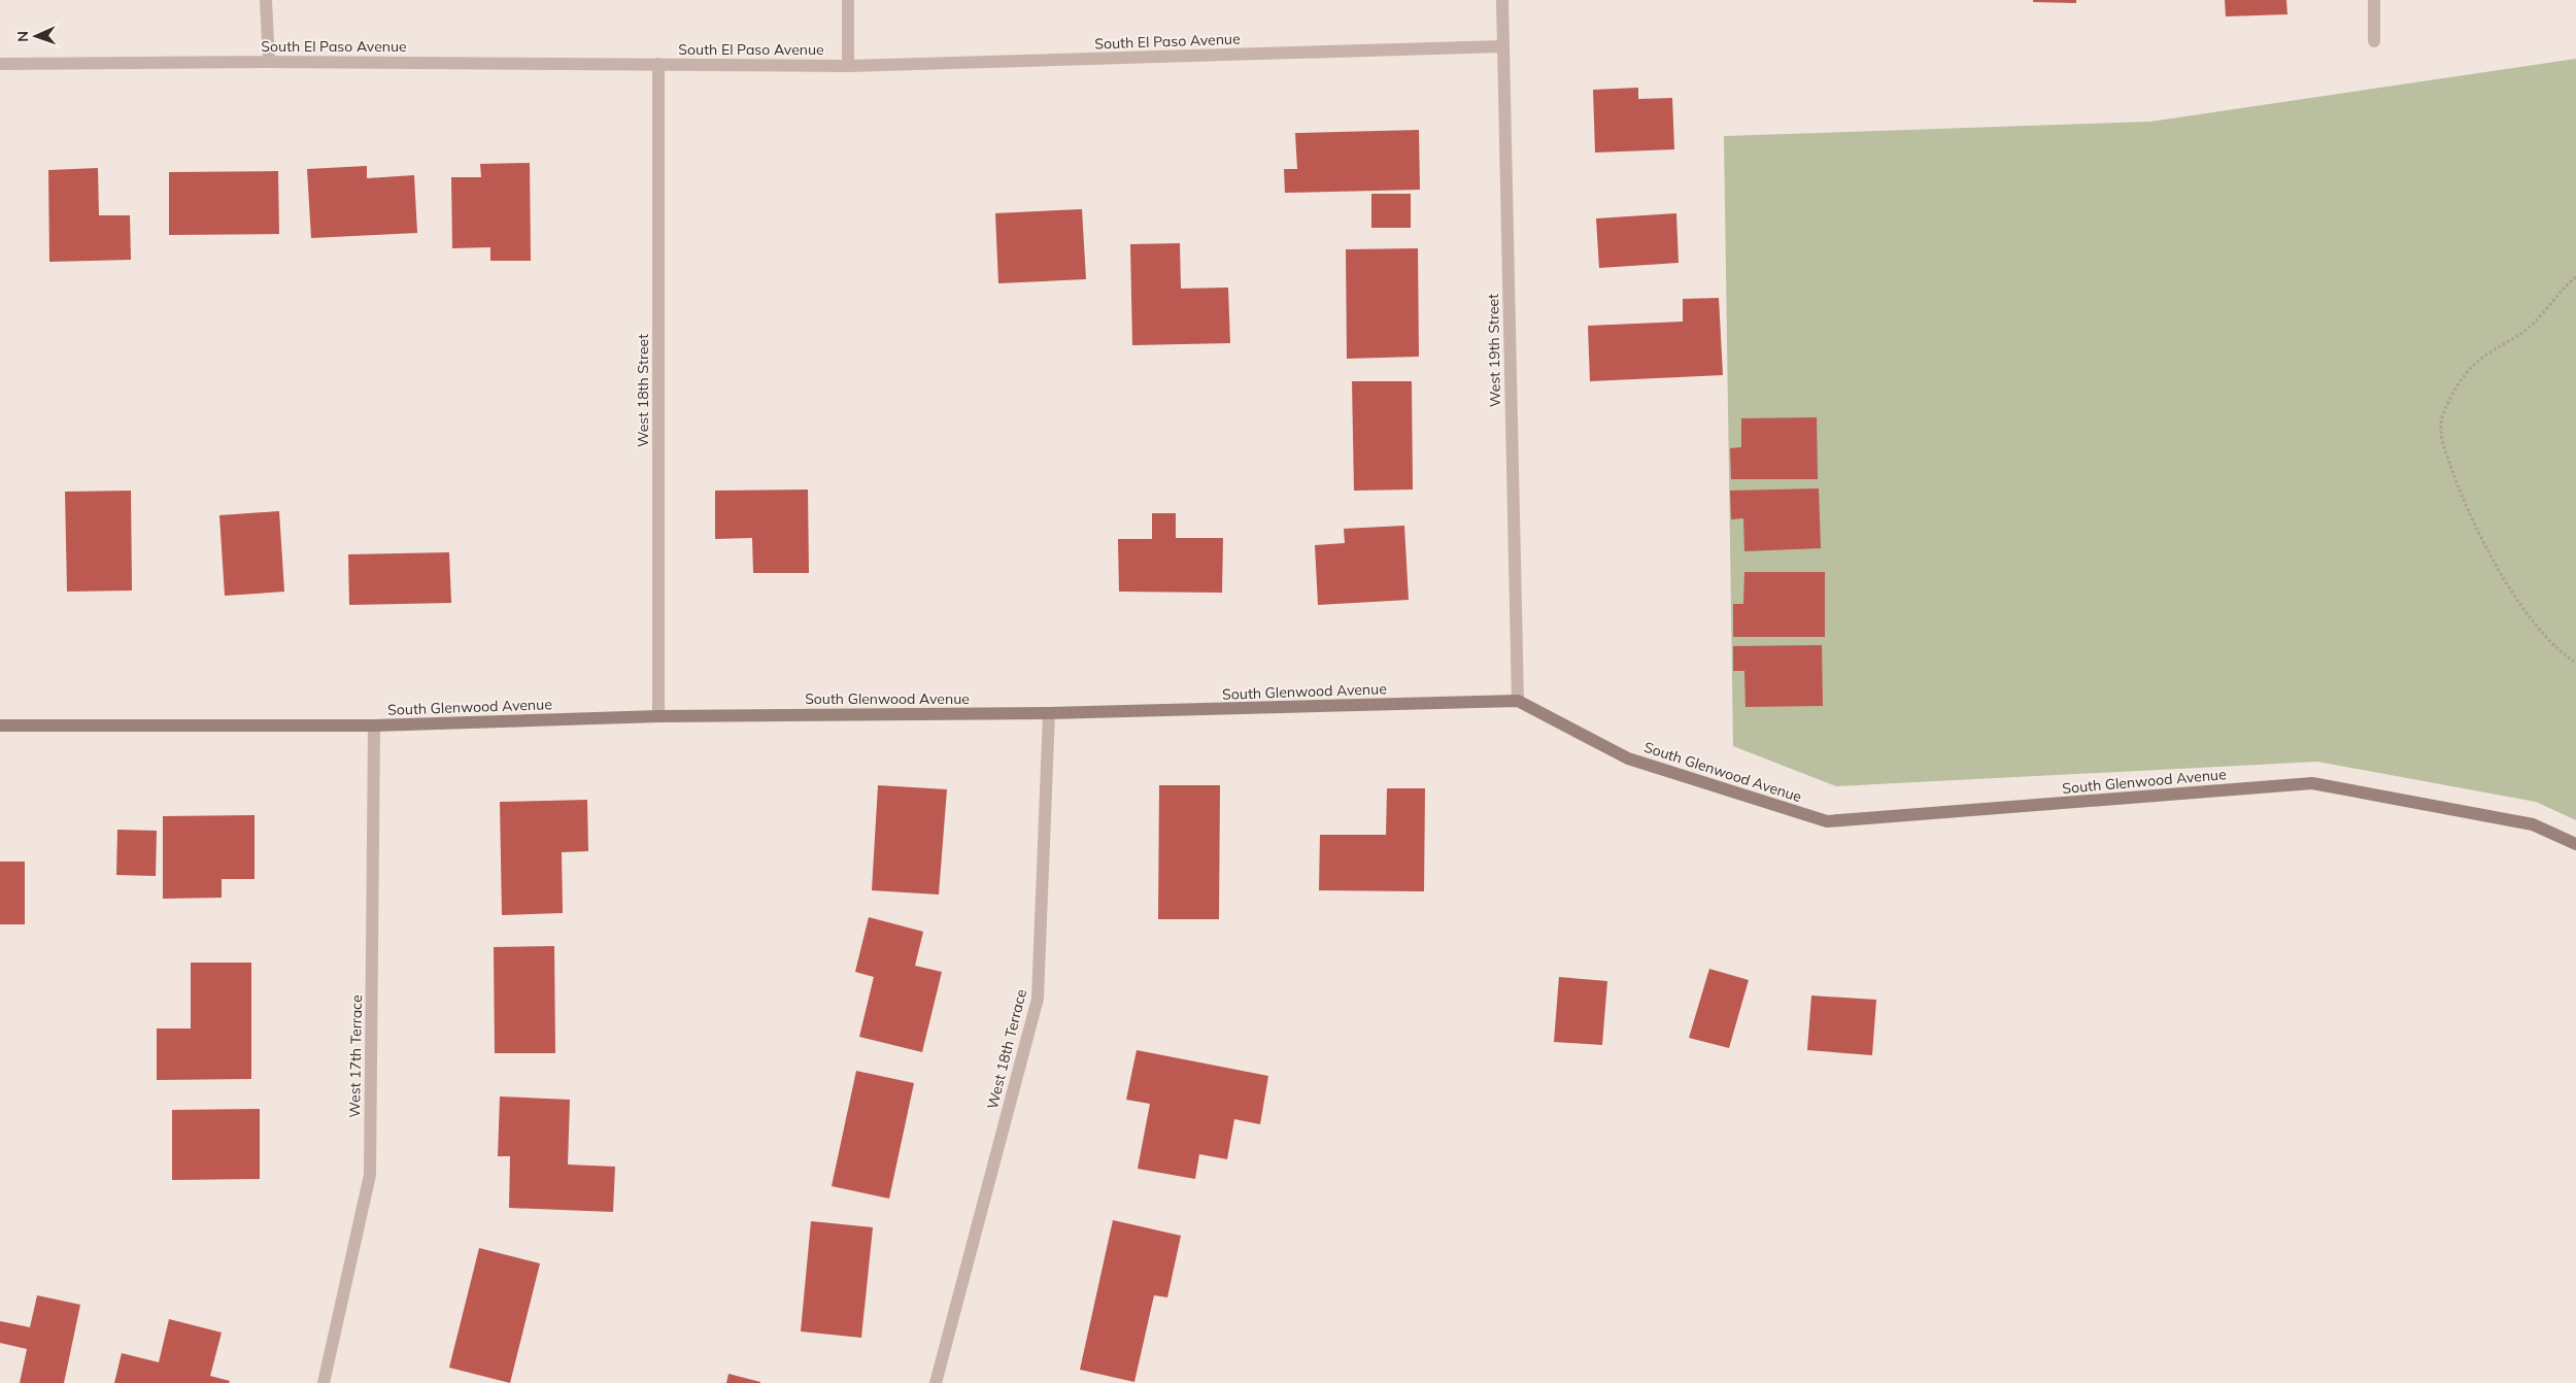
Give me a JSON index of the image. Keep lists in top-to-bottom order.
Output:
{
  "streets": {
    "street": [
      "South El Paso Avenue",
      "West 19th Street",
      "West 18th Street",
      "South Glenwood Avenue",
      "West 18th Terrace",
      "West 17th Terrace"
    ]
  },
  "crossings": [
    ["South El Paso Avenue", "West 19th Street"],
    ["South El Paso Avenue", "West 18th Street"],
    ["West 19th Street", "South Glenwood Avenue"],
    ["West 18th Street", "South Glenwood Avenue"],
    ["South Glenwood Avenue", "West 18th Terrace"],
    ["South Glenwood Avenue", "West 17th Terrace"]
  ],
  "north": "left"
}
